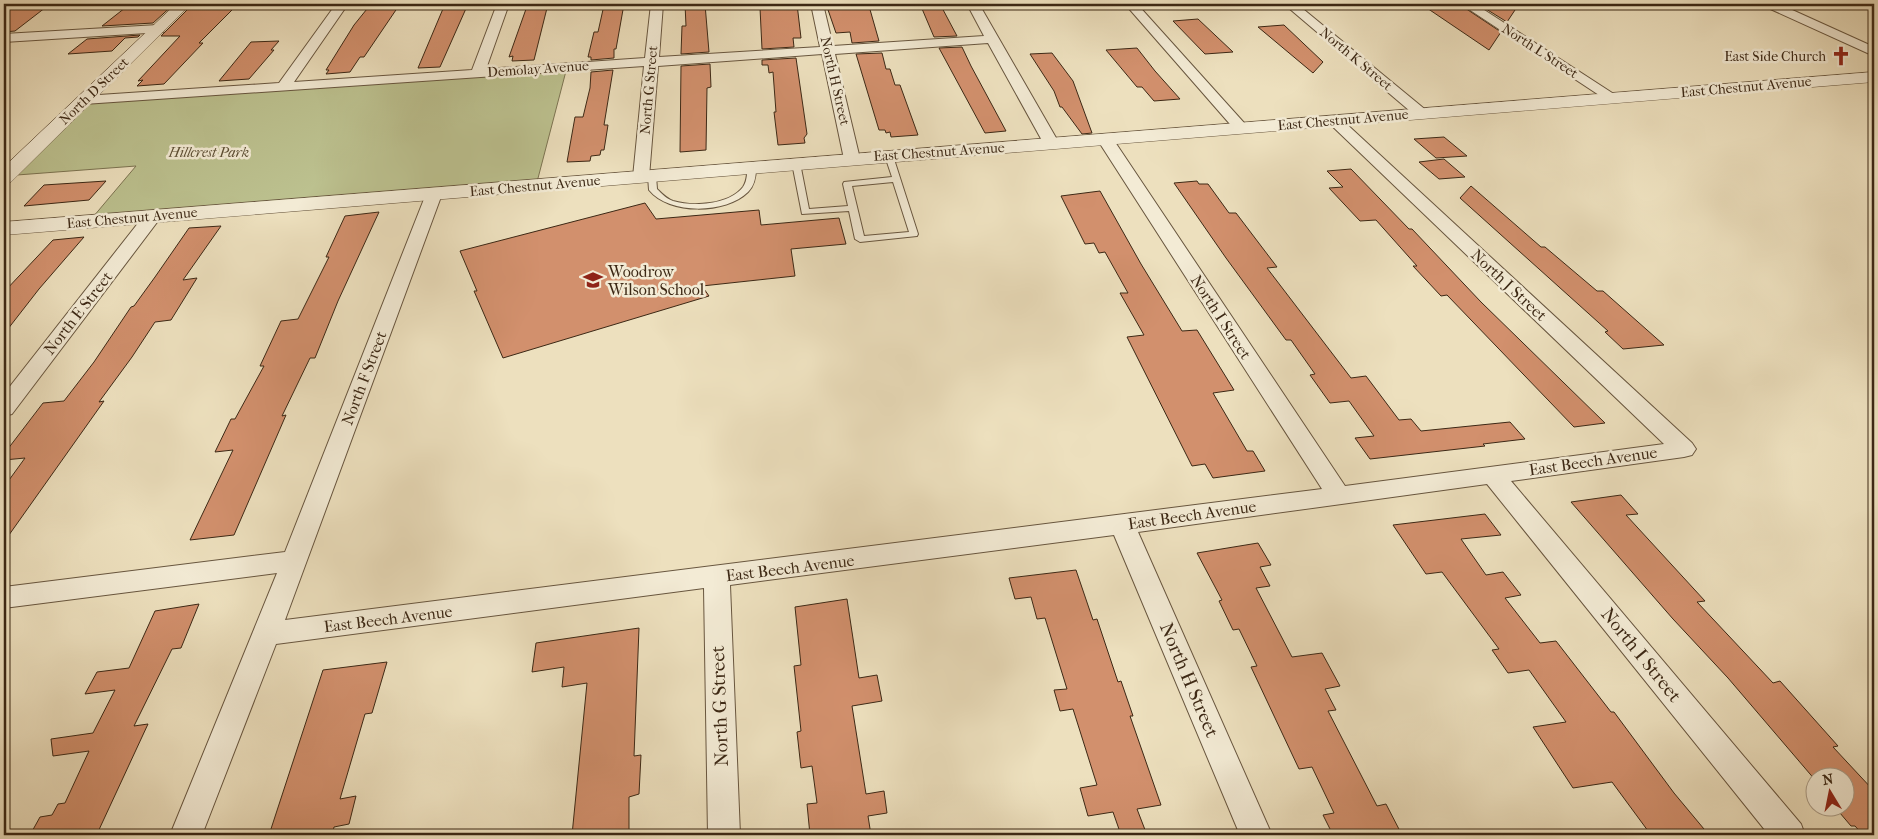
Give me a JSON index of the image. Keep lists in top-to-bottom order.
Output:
{
  "streets": {
    "street": [
      "North L Street",
      "North K Street",
      "Demolay Avenue",
      "North H Street",
      "East Chestnut Avenue",
      "North G Street",
      "North D Street",
      "North J Street",
      "North E Street",
      "North I Street",
      "North F Street",
      "East Beech Avenue"
    ]
  },
  "crossings": [
    ["North L Street", "East Chestnut Avenue"],
    ["North K Street", "East Chestnut Avenue"],
    ["Demolay Avenue", "North H Street"],
    ["Demolay Avenue", "North G Street"],
    ["Demolay Avenue", "North D Street"],
    ["North H Street", "East Chestnut Avenue"],
    ["North H Street", "East Beech Avenue"],
    ["East Chestnut Avenue", "North G Street"],
    ["East Chestnut Avenue", "North J Street"],
    ["East Chestnut Avenue", "North E Street"],
    ["East Chestnut Avenue", "North I Street"],
    ["East Chestnut Avenue", "North F Street"],
    ["North G Street", "East Beech Avenue"],
    ["North J Street", "East Beech Avenue"],
    ["North I Street", "East Beech Avenue"]
  ],
  "parks": ["Hillcrest Park"],
  "places": {
    "church": ["East Side Church"],
    "school or university": ["Woodrow Wilson School"]
  },
  "north": "top"
}
